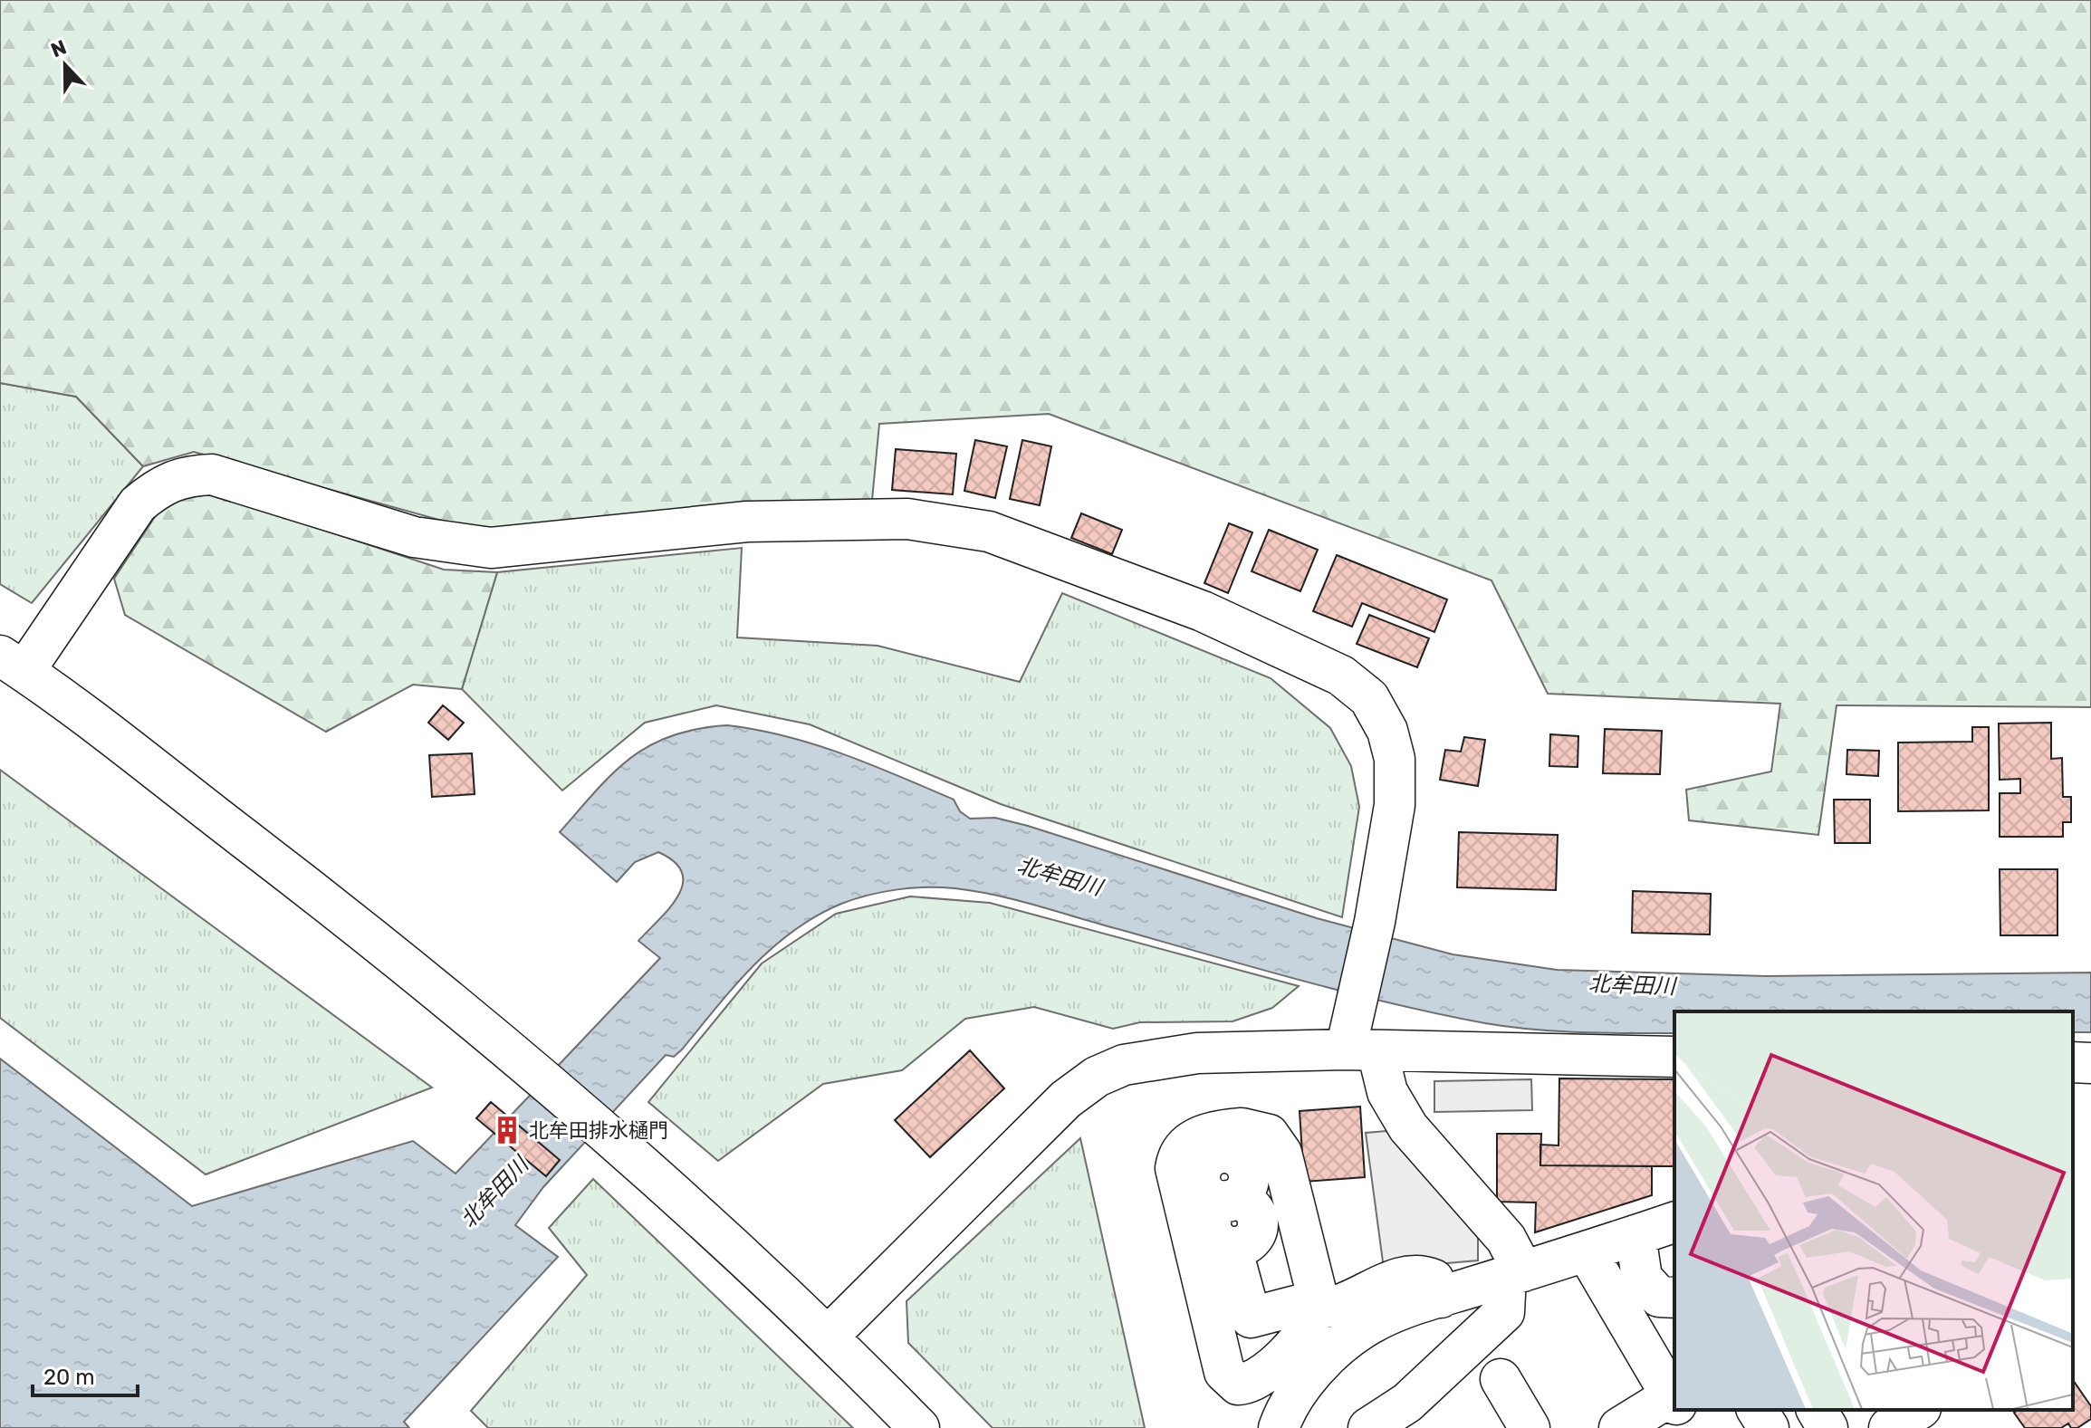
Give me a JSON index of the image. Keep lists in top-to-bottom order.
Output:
{
  "water": ["北牟田川"],
  "places": {
    "building": ["北牟田排水樋門"]
  },
  "scale_bar": "20 m",
  "north": "top"
}
